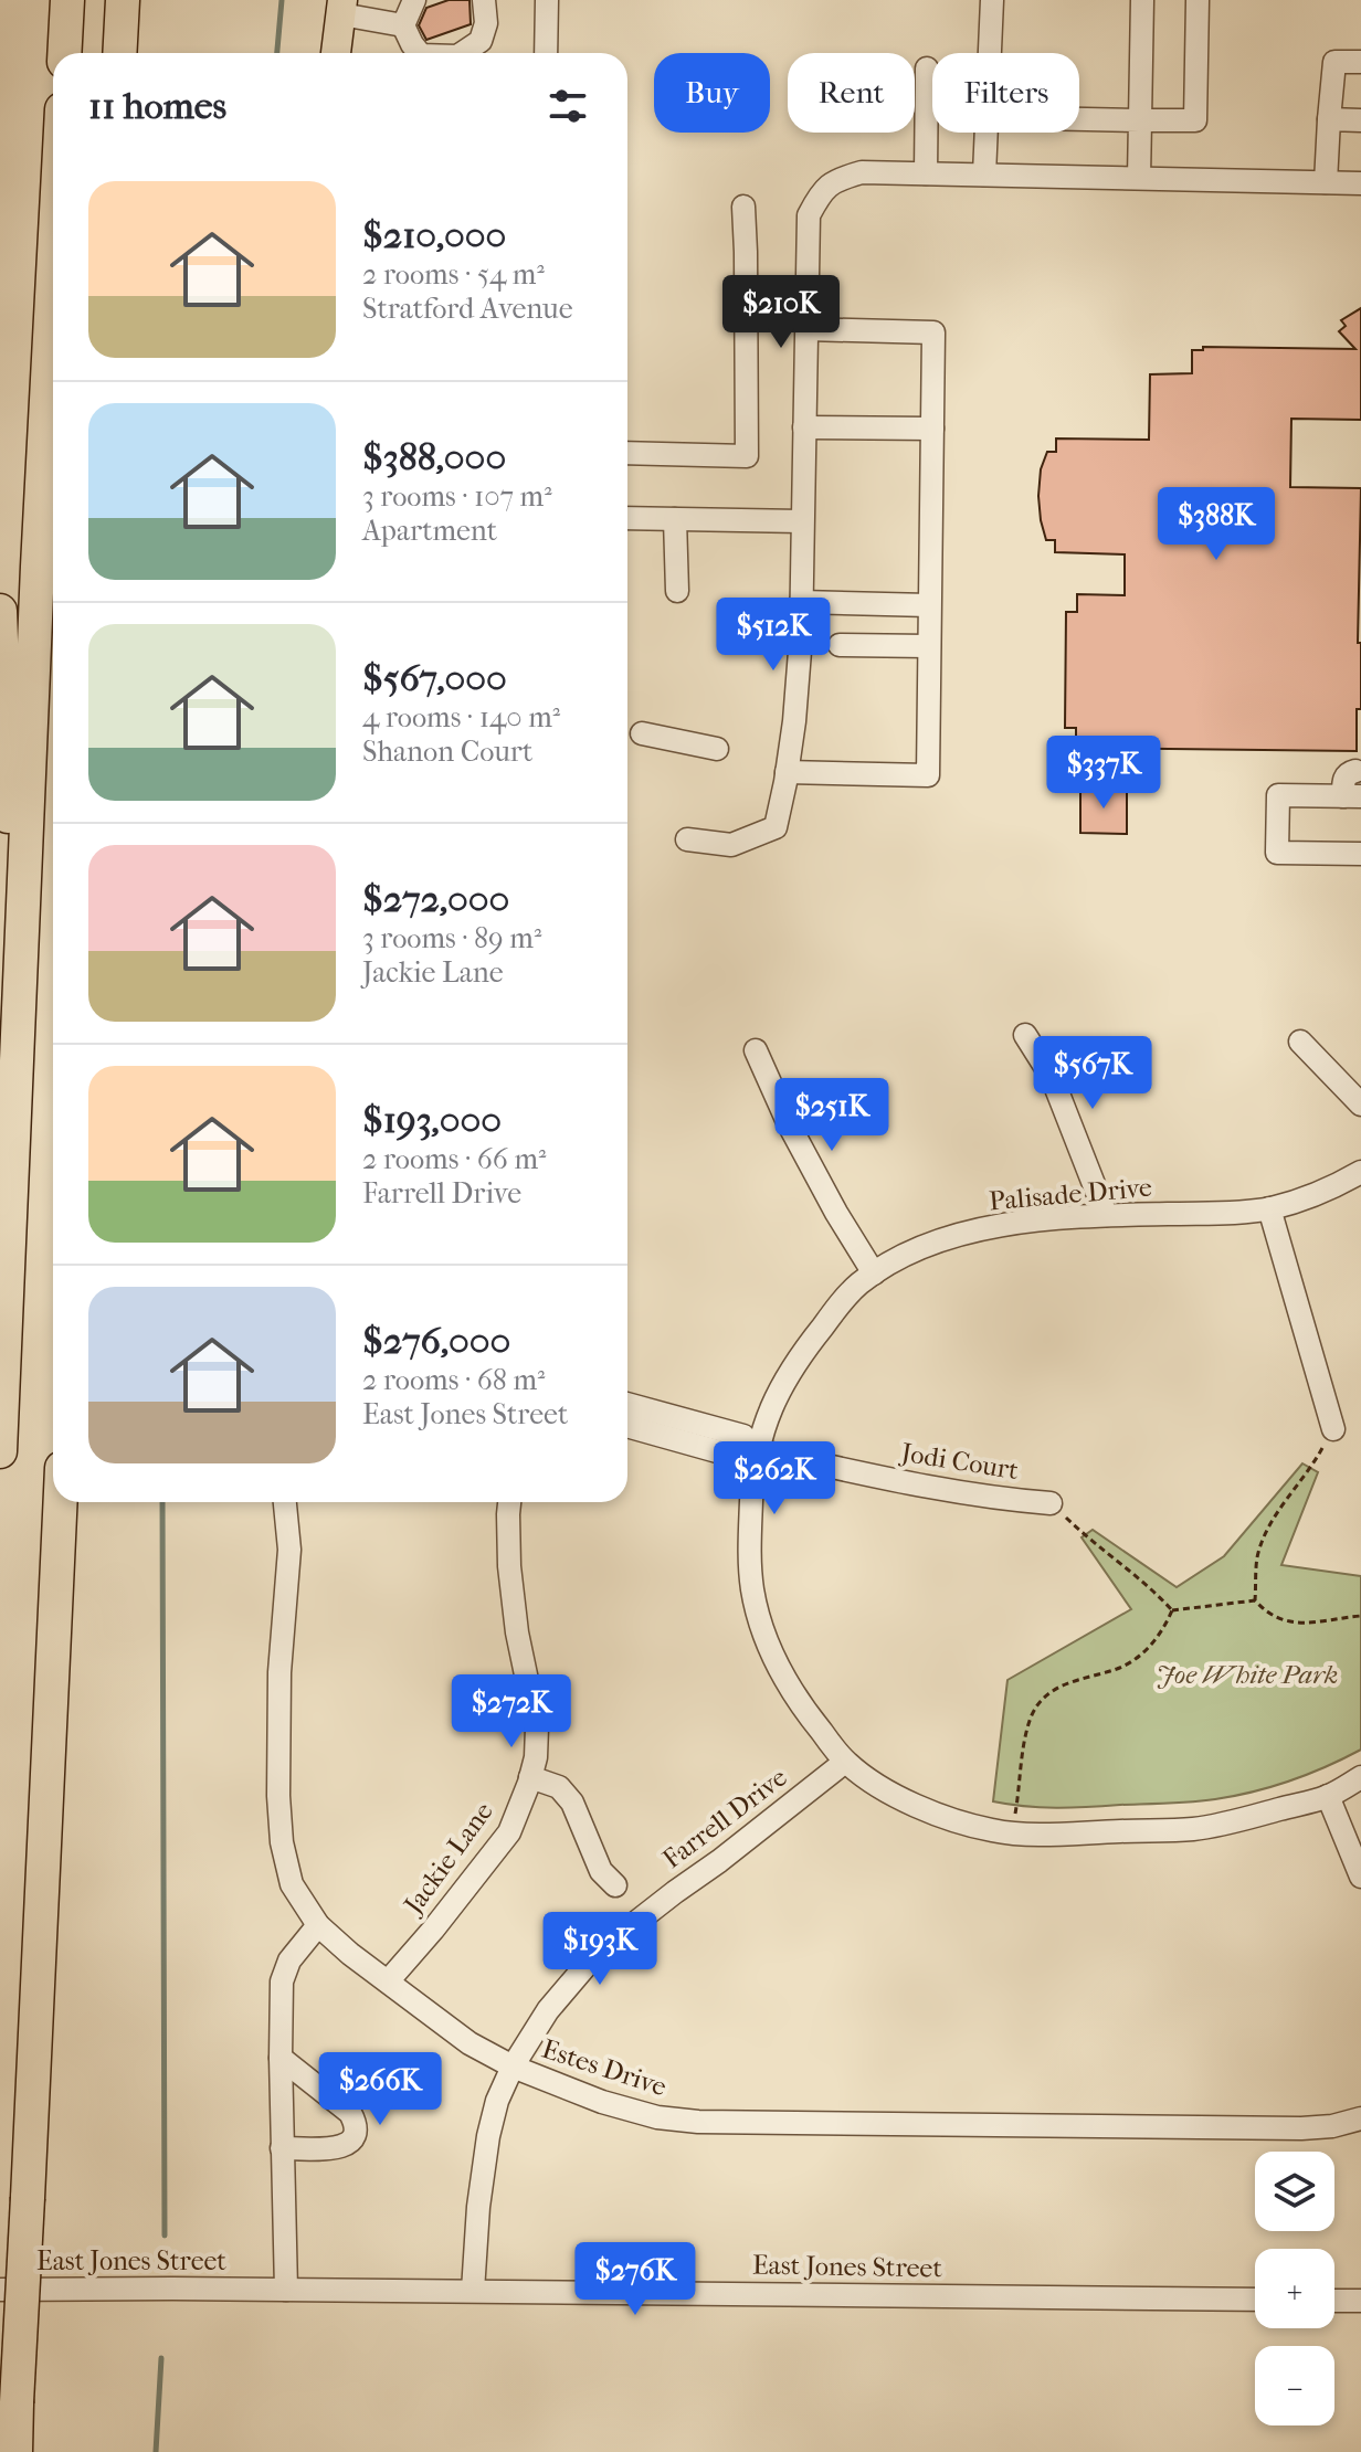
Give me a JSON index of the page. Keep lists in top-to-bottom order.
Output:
{
  "streets": {
    "street": [
      "Palisade Drive",
      "Jodi Court",
      "Farrell Drive",
      "Jackie Lane",
      "Estes Drive",
      "East Jones Street"
    ]
  },
  "crossings": [
    ["Palisade Drive", "Jodi Court"],
    ["Palisade Drive", "Farrell Drive"],
    ["Farrell Drive", "Estes Drive"],
    ["Farrell Drive", "East Jones Street"],
    ["Jackie Lane", "Estes Drive"]
  ],
  "parks": ["Joe White Park"],
  "page": {
    "chip": ["Buy", "Rent", "Filters"],
    "heading": "11 homes",
    "list": [
      {
        "name": "$210,000",
        "note": "2 rooms · 54 m² · Stratford Avenue"
      },
      {
        "name": "$388,000",
        "note": "3 rooms · 107 m² · Apartment"
      },
      {
        "name": "$567,000",
        "note": "4 rooms · 140 m² · Shanon Court"
      },
      {
        "name": "$272,000",
        "note": "3 rooms · 89 m² · Jackie Lane"
      },
      {
        "name": "$193,000",
        "note": "2 rooms · 66 m² · Farrell Drive"
      },
      {
        "name": "$276,000",
        "note": "2 rooms · 68 m² · East Jones Street"
      }
    ],
    "price": [
      "$210K",
      "$388K",
      "$512K",
      "$337K",
      "$567K",
      "$251K",
      "$262K",
      "$272K",
      "$193K",
      "$266K",
      "$276K"
    ],
    "map_buttons": ["+", "−"]
  }
}
